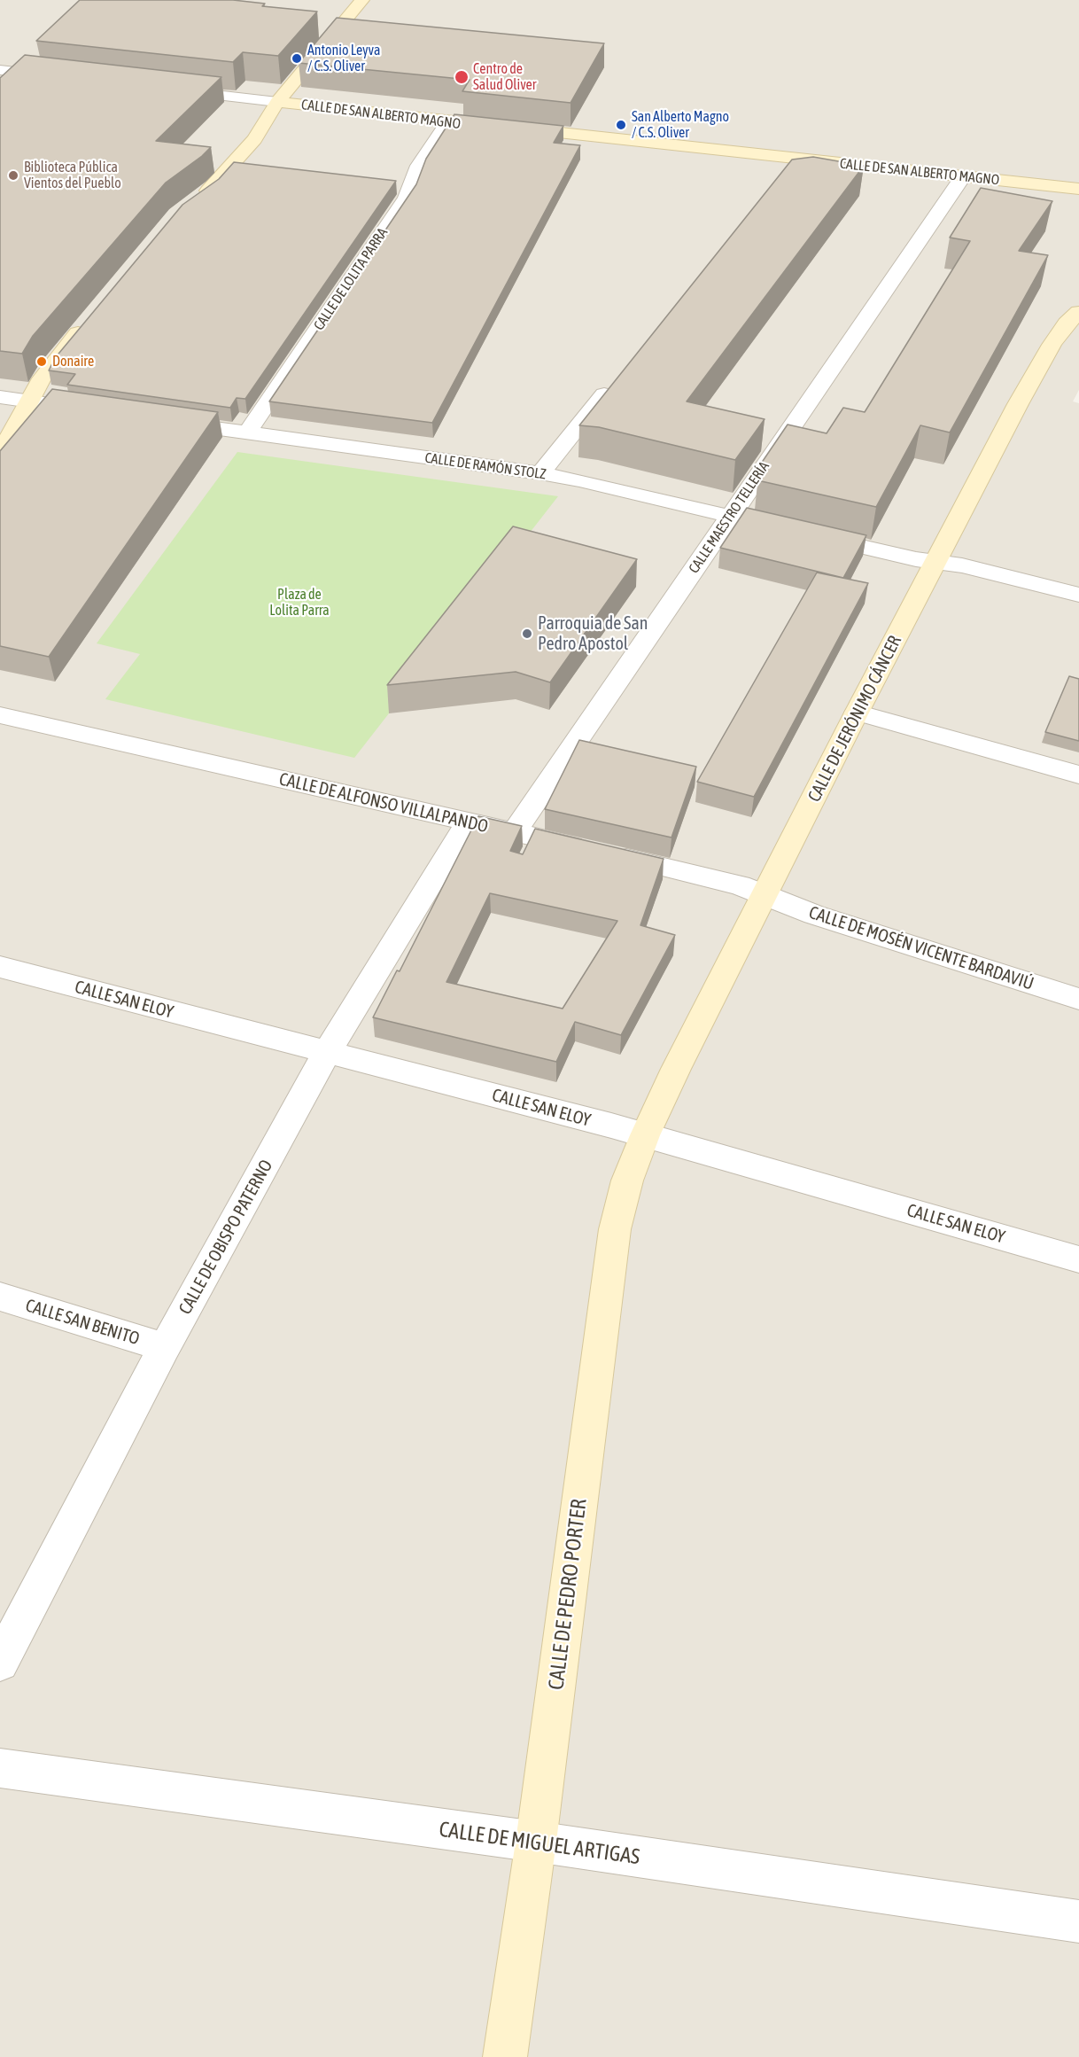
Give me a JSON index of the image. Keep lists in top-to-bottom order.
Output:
{
  "streets": {
    "street": [
      "CALLE DE SAN ALBERTO MAGNO",
      "CALLE DE LOLITA PARRA",
      "CALLE DE RAMÓN STOLZ",
      "CALLE MAESTRO TELLERÍA",
      "CALLE DE JERÓNIMO CÁNCER",
      "CALLE DE ALFONSO VILLALPANDO",
      "CALLE DE MOSÉN VICENTE BARDAVIÚ",
      "CALLE SAN ELOY",
      "CALLE DE OBISPO PATERNO",
      "CALLE SAN BENITO",
      "CALLE DE PEDRO PORTER",
      "CALLE DE MIGUEL ARTIGAS"
    ]
  },
  "crossings": [
    ["CALLE DE SAN ALBERTO MAGNO", "CALLE DE LOLITA PARRA"],
    ["CALLE DE SAN ALBERTO MAGNO", "CALLE MAESTRO TELLERÍA"],
    ["CALLE DE LOLITA PARRA", "CALLE DE RAMÓN STOLZ"],
    ["CALLE DE RAMÓN STOLZ", "CALLE MAESTRO TELLERÍA"],
    ["CALLE DE RAMÓN STOLZ", "CALLE DE JERÓNIMO CÁNCER"],
    ["CALLE MAESTRO TELLERÍA", "CALLE DE ALFONSO VILLALPANDO"],
    ["CALLE DE JERÓNIMO CÁNCER", "CALLE DE ALFONSO VILLALPANDO"],
    ["CALLE DE JERÓNIMO CÁNCER", "CALLE DE MOSÉN VICENTE BARDAVIÚ"],
    ["CALLE DE JERÓNIMO CÁNCER", "CALLE SAN ELOY"],
    ["CALLE DE JERÓNIMO CÁNCER", "CALLE DE PEDRO PORTER"],
    ["CALLE DE ALFONSO VILLALPANDO", "CALLE DE MOSÉN VICENTE BARDAVIÚ"],
    ["CALLE DE ALFONSO VILLALPANDO", "CALLE DE OBISPO PATERNO"],
    ["CALLE SAN ELOY", "CALLE DE OBISPO PATERNO"],
    ["CALLE SAN ELOY", "CALLE DE PEDRO PORTER"],
    ["CALLE DE OBISPO PATERNO", "CALLE SAN BENITO"],
    ["CALLE DE PEDRO PORTER", "CALLE DE MIGUEL ARTIGAS"]
  ],
  "parks": ["Plaza de Lolita Parra"],
  "places": [
    "Antonio Leyva / C.S. Oliver",
    "Centro de Salud Oliver",
    "San Alberto Magno / C.S. Oliver",
    "Biblioteca Pública Vientos del Pueblo",
    "Donaire",
    "Parroquia de San Pedro Apostol"
  ]
}
